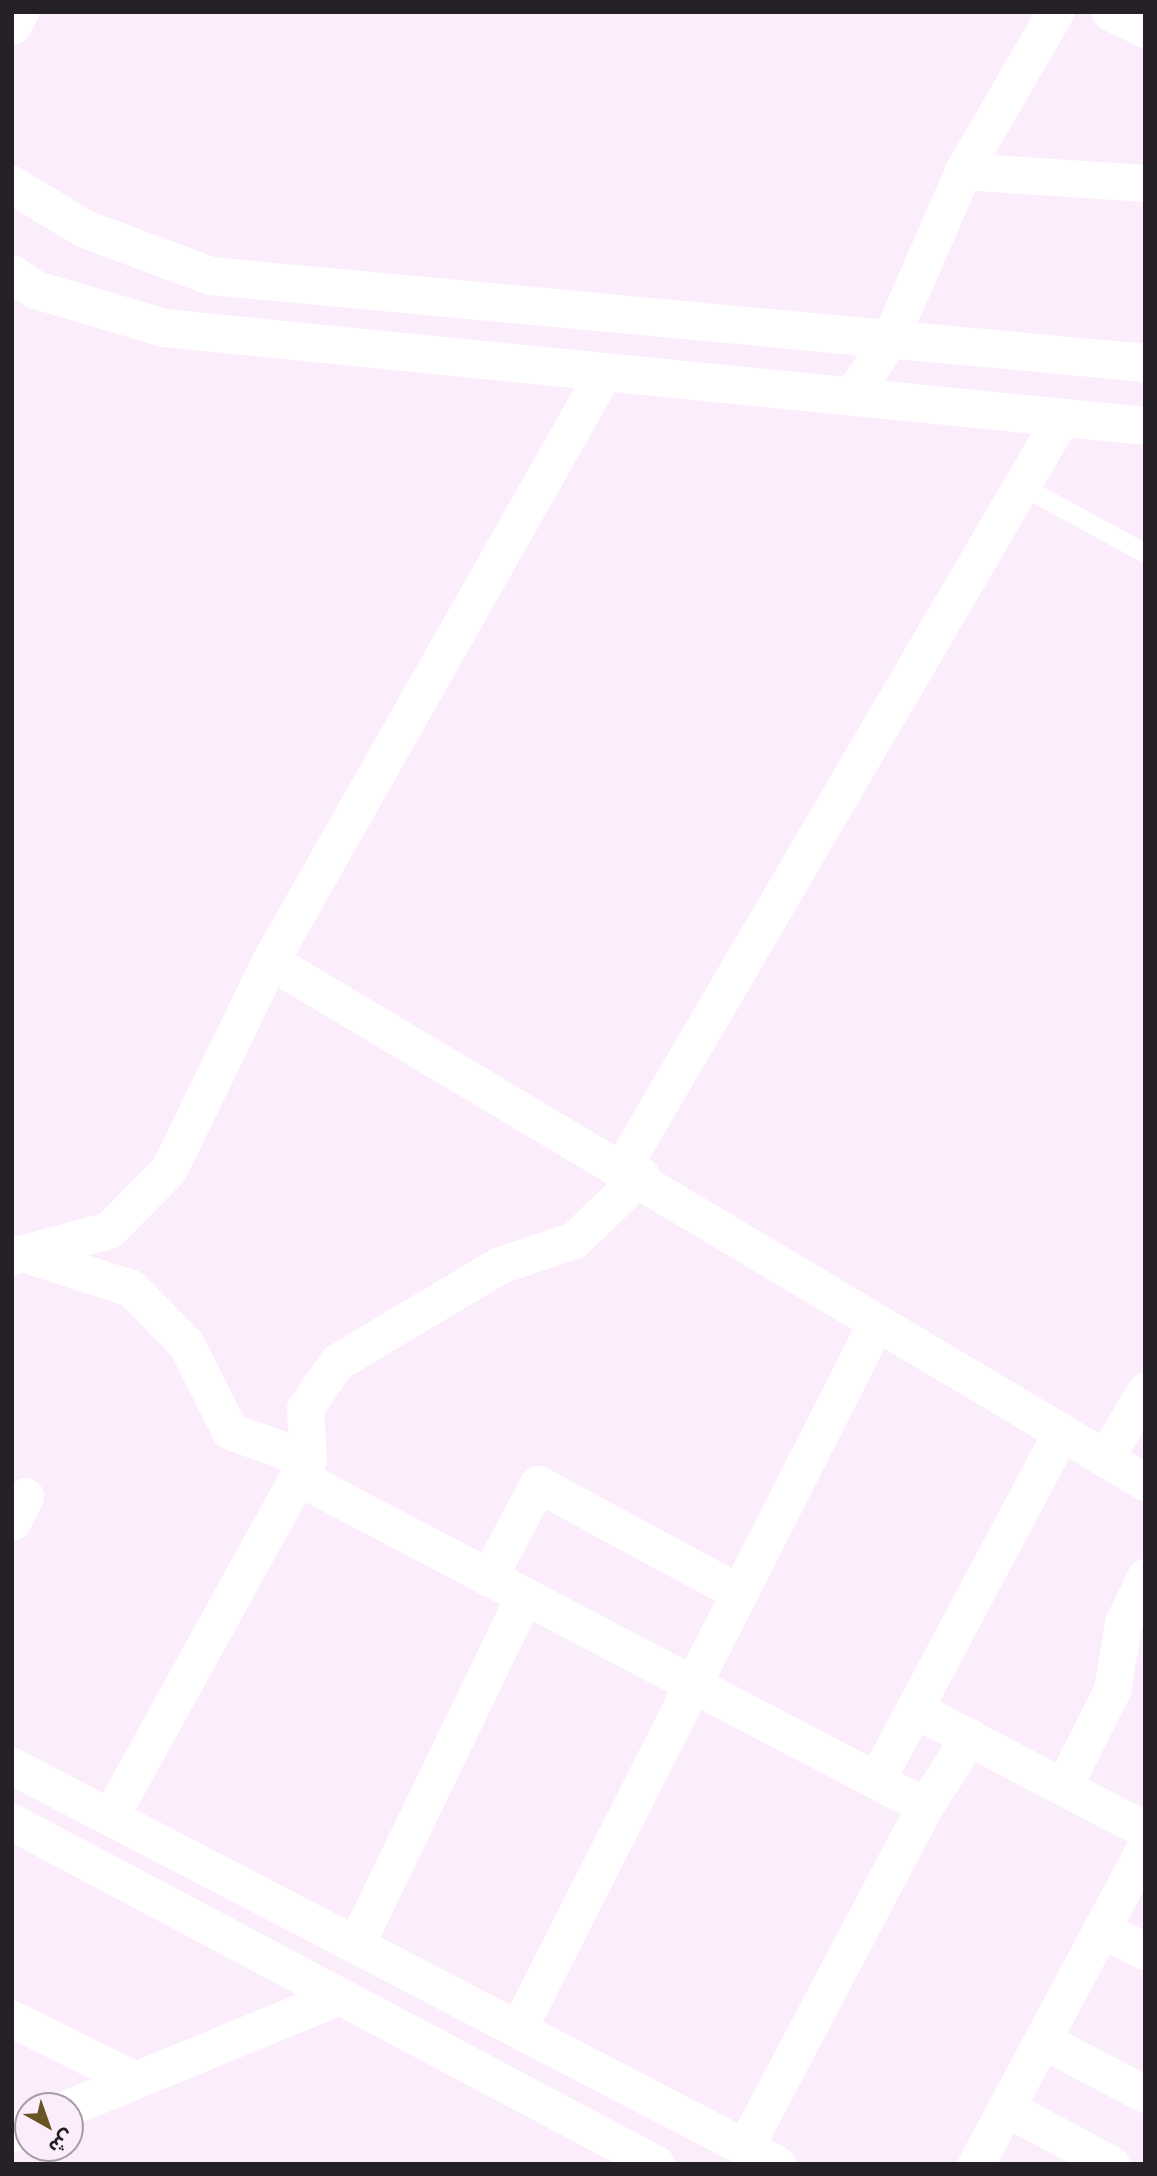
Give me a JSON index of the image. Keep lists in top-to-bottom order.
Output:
{
  "north": "bottom right"
}
